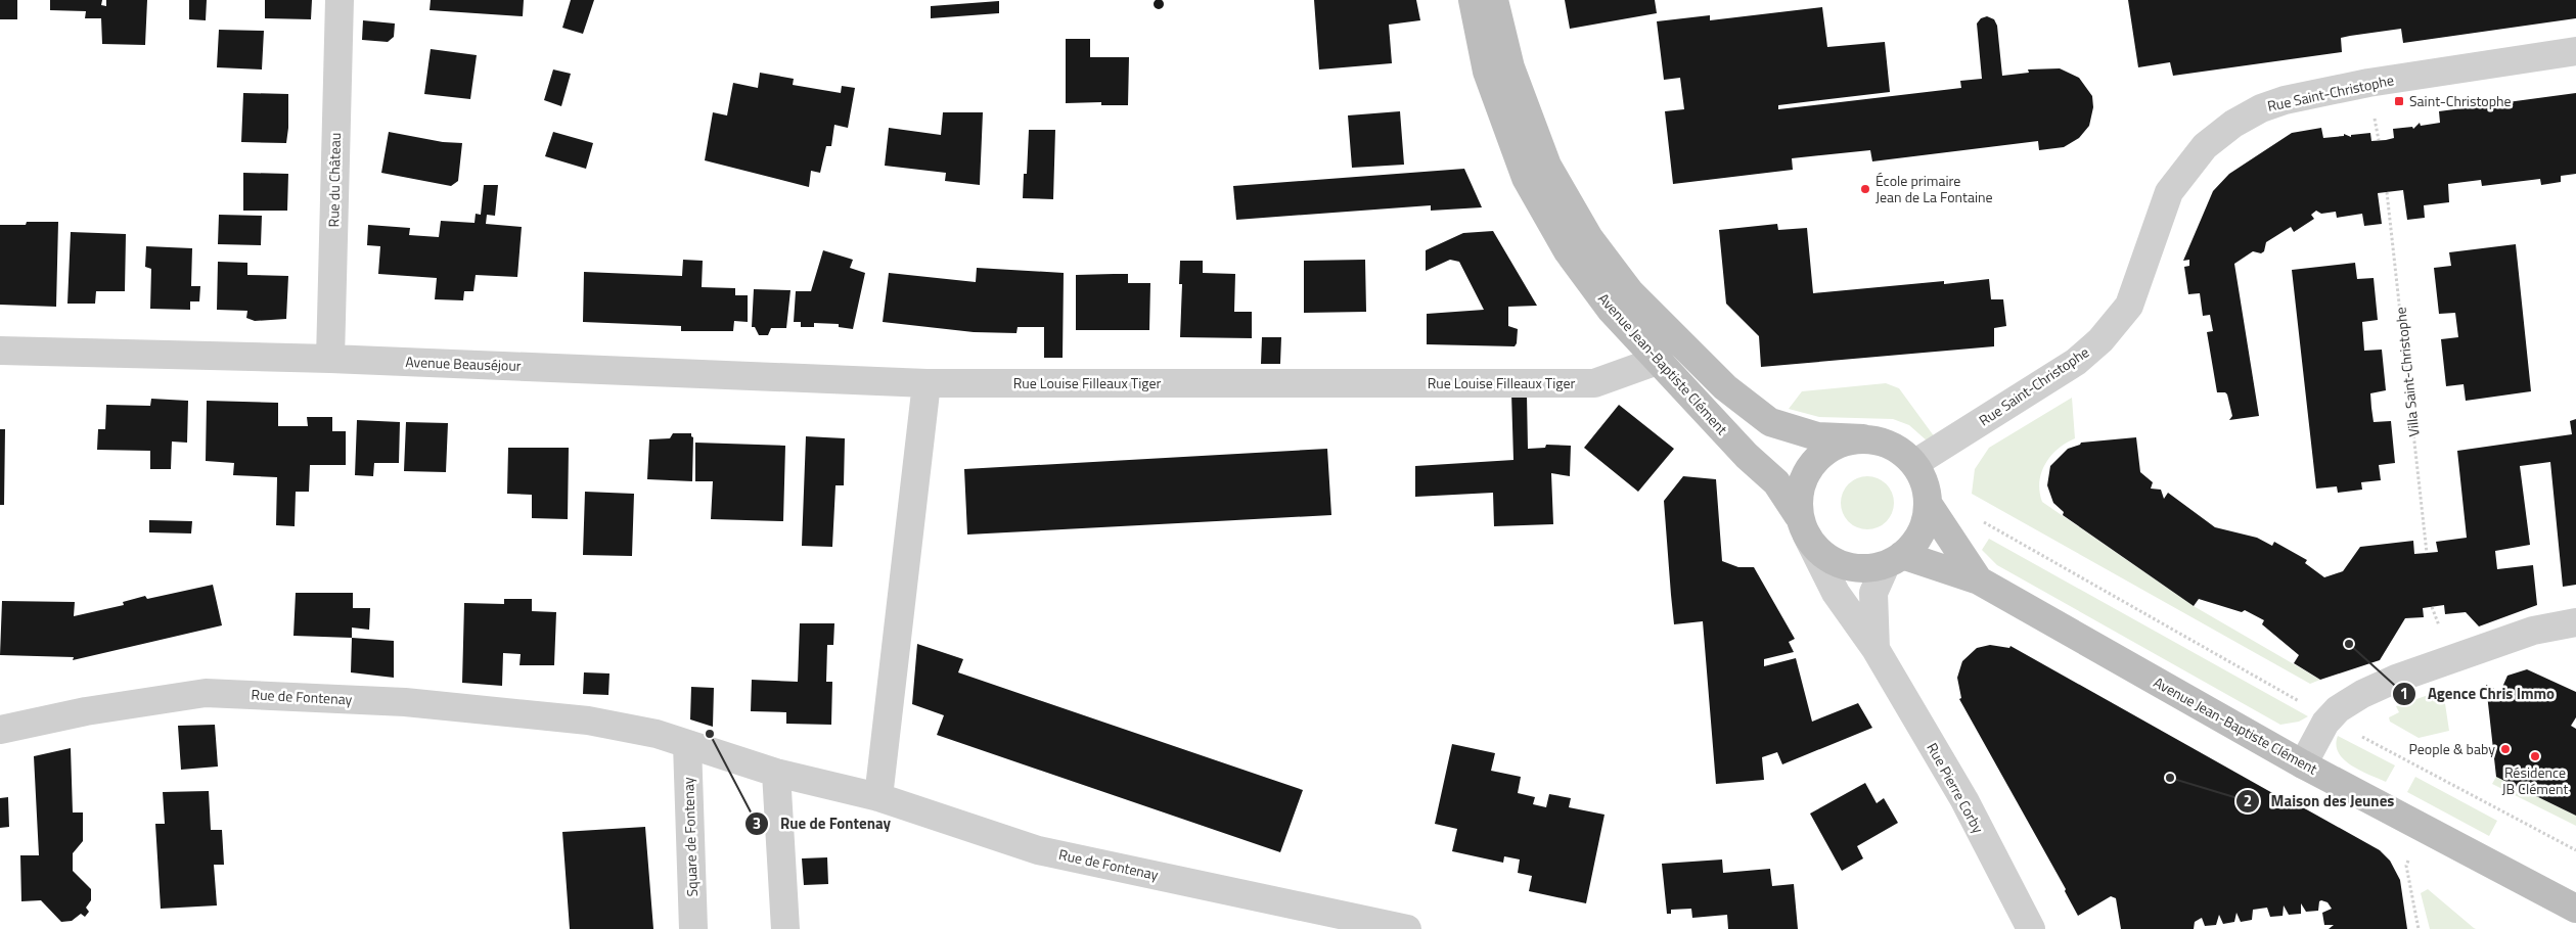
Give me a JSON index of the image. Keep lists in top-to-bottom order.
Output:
{
  "streets": {
    "street": [
      "Rue Saint-Christophe",
      "Rue du Château",
      "Avenue Beauséjour",
      "Avenue Jean-Baptiste Clément",
      "Rue Louise Filleaux Tiger",
      "Rue de Fontenay",
      "Rue Pierre Corby",
      "Square de Fontenay"
    ],
    "path": ["Villa Saint-Christophe"]
  },
  "crossings": [
    ["Rue Saint-Christophe", "Avenue Jean-Baptiste Clément"],
    ["Rue Saint-Christophe", "Rue Pierre Corby"],
    ["Rue du Château", "Avenue Beauséjour"],
    ["Avenue Beauséjour", "Rue Louise Filleaux Tiger"],
    ["Avenue Jean-Baptiste Clément", "Rue Louise Filleaux Tiger"],
    ["Avenue Jean-Baptiste Clément", "Rue Pierre Corby"],
    ["Rue de Fontenay", "Square de Fontenay"]
  ],
  "places": {
    "transit": ["Saint-Christophe"],
    "other": [
      "École primaire Jean de La Fontaine",
      "Agence Chris Immo",
      "Rue de Fontenay",
      "People & baby",
      "Résidence JB Clément",
      "Maison des Jeunes"
    ]
  }
}
